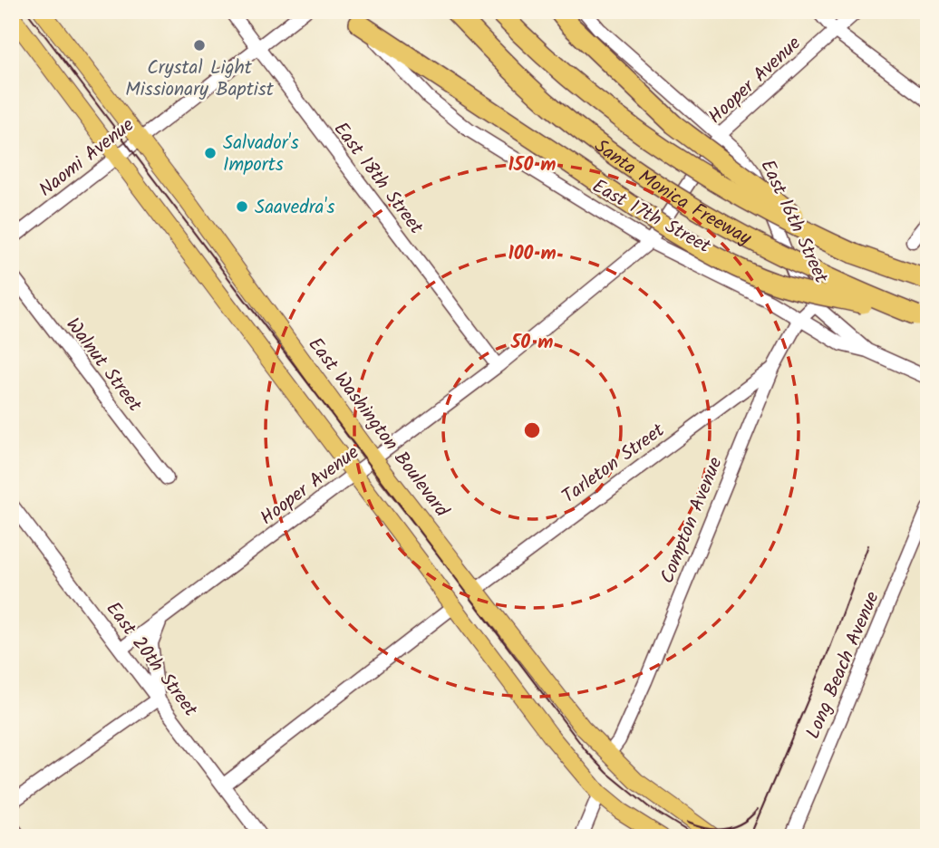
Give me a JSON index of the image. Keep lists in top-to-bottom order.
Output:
{
  "streets": {
    "highway": ["Santa Monica Freeway"],
    "main road": ["East Washington Boulevard"],
    "street": [
      "Hooper Avenue",
      "Naomi Avenue",
      "East 18th Street",
      "East 17th Street",
      "East 16th Street",
      "Walnut Street",
      "Tarleton Street",
      "Compton Avenue",
      "East 20th Street",
      "Long Beach Avenue"
    ]
  },
  "crossings": [
    ["Hooper Avenue", "East 18th Street"],
    ["Hooper Avenue", "East 17th Street"],
    ["Hooper Avenue", "East 16th Street"],
    ["Hooper Avenue", "East Washington Boulevard"],
    ["Hooper Avenue", "East 20th Street"],
    ["Naomi Avenue", "East 18th Street"],
    ["Naomi Avenue", "East Washington Boulevard"],
    ["East 17th Street", "East 16th Street"],
    ["East 17th Street", "Compton Avenue"],
    ["East 16th Street", "Compton Avenue"],
    ["East Washington Boulevard", "Tarleton Street"],
    ["East Washington Boulevard", "Compton Avenue"],
    ["Tarleton Street", "Compton Avenue"]
  ],
  "places": ["Crystal Light Missionary Baptist", "Salvador's Imports", "Saavedra's"],
  "rings": ["150 m", "100 m", "50 m"]
}
